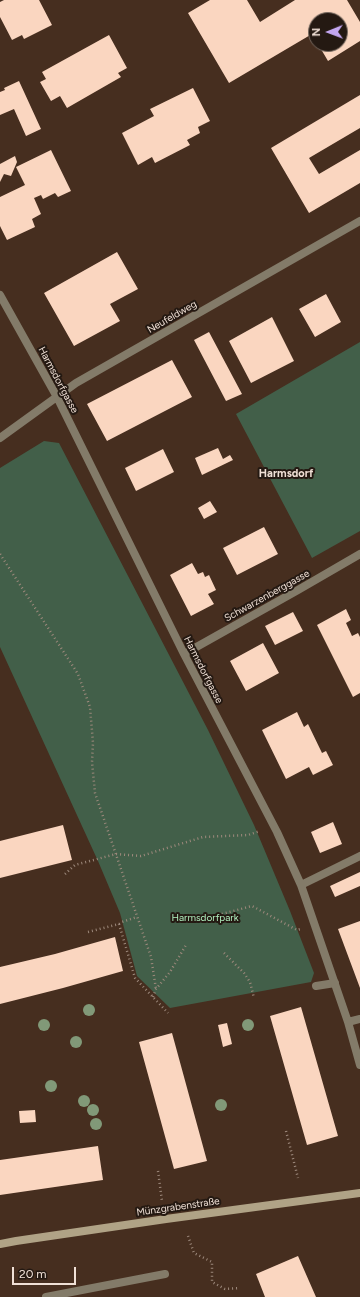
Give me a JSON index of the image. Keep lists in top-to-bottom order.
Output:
{
  "streets": {
    "main road": ["Münzgrabenstraße"],
    "street": ["Neufeldweg", "Harmsdorfgasse", "Schwarzenberggasse"]
  },
  "crossings": [
    ["Neufeldweg", "Harmsdorfgasse"],
    ["Harmsdorfgasse", "Schwarzenberggasse"]
  ],
  "districts": ["Harmsdorf"],
  "parks": ["Harmsdorfpark"],
  "scale_bar": "20 m",
  "north": "left"
}
